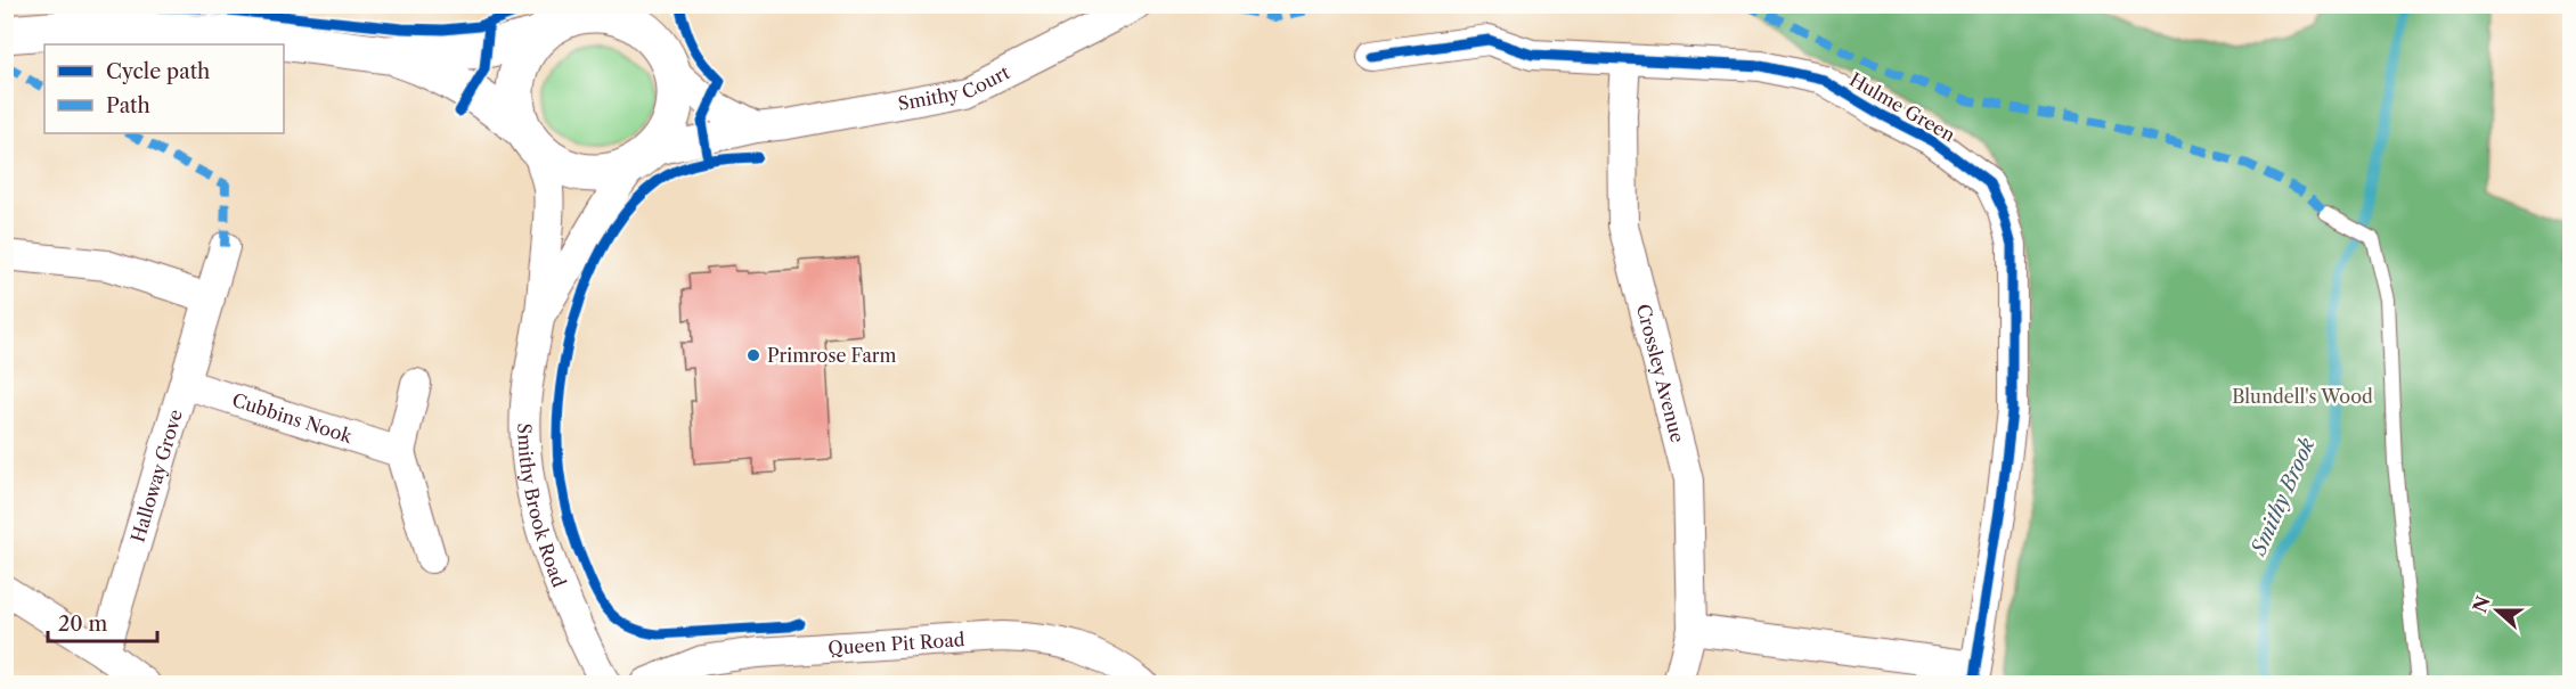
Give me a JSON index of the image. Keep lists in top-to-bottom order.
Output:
{
  "streets": {
    "street": [
      "Smithy Court",
      "Hulme Green",
      "Crossley Avenue",
      "Cubbins Nook",
      "Halloway Grove",
      "Smithy Brook Road",
      "Queen Pit Road"
    ]
  },
  "crossings": [
    ["Smithy Court", "Smithy Brook Road"],
    ["Hulme Green", "Crossley Avenue"],
    ["Cubbins Nook", "Halloway Grove"]
  ],
  "water": ["Smithy Brook"],
  "parks": ["Blundell's Wood"],
  "places": ["Primrose Farm"],
  "legend": ["Cycle path", "Path"],
  "scale_bar": "20 m",
  "north": "left"
}
